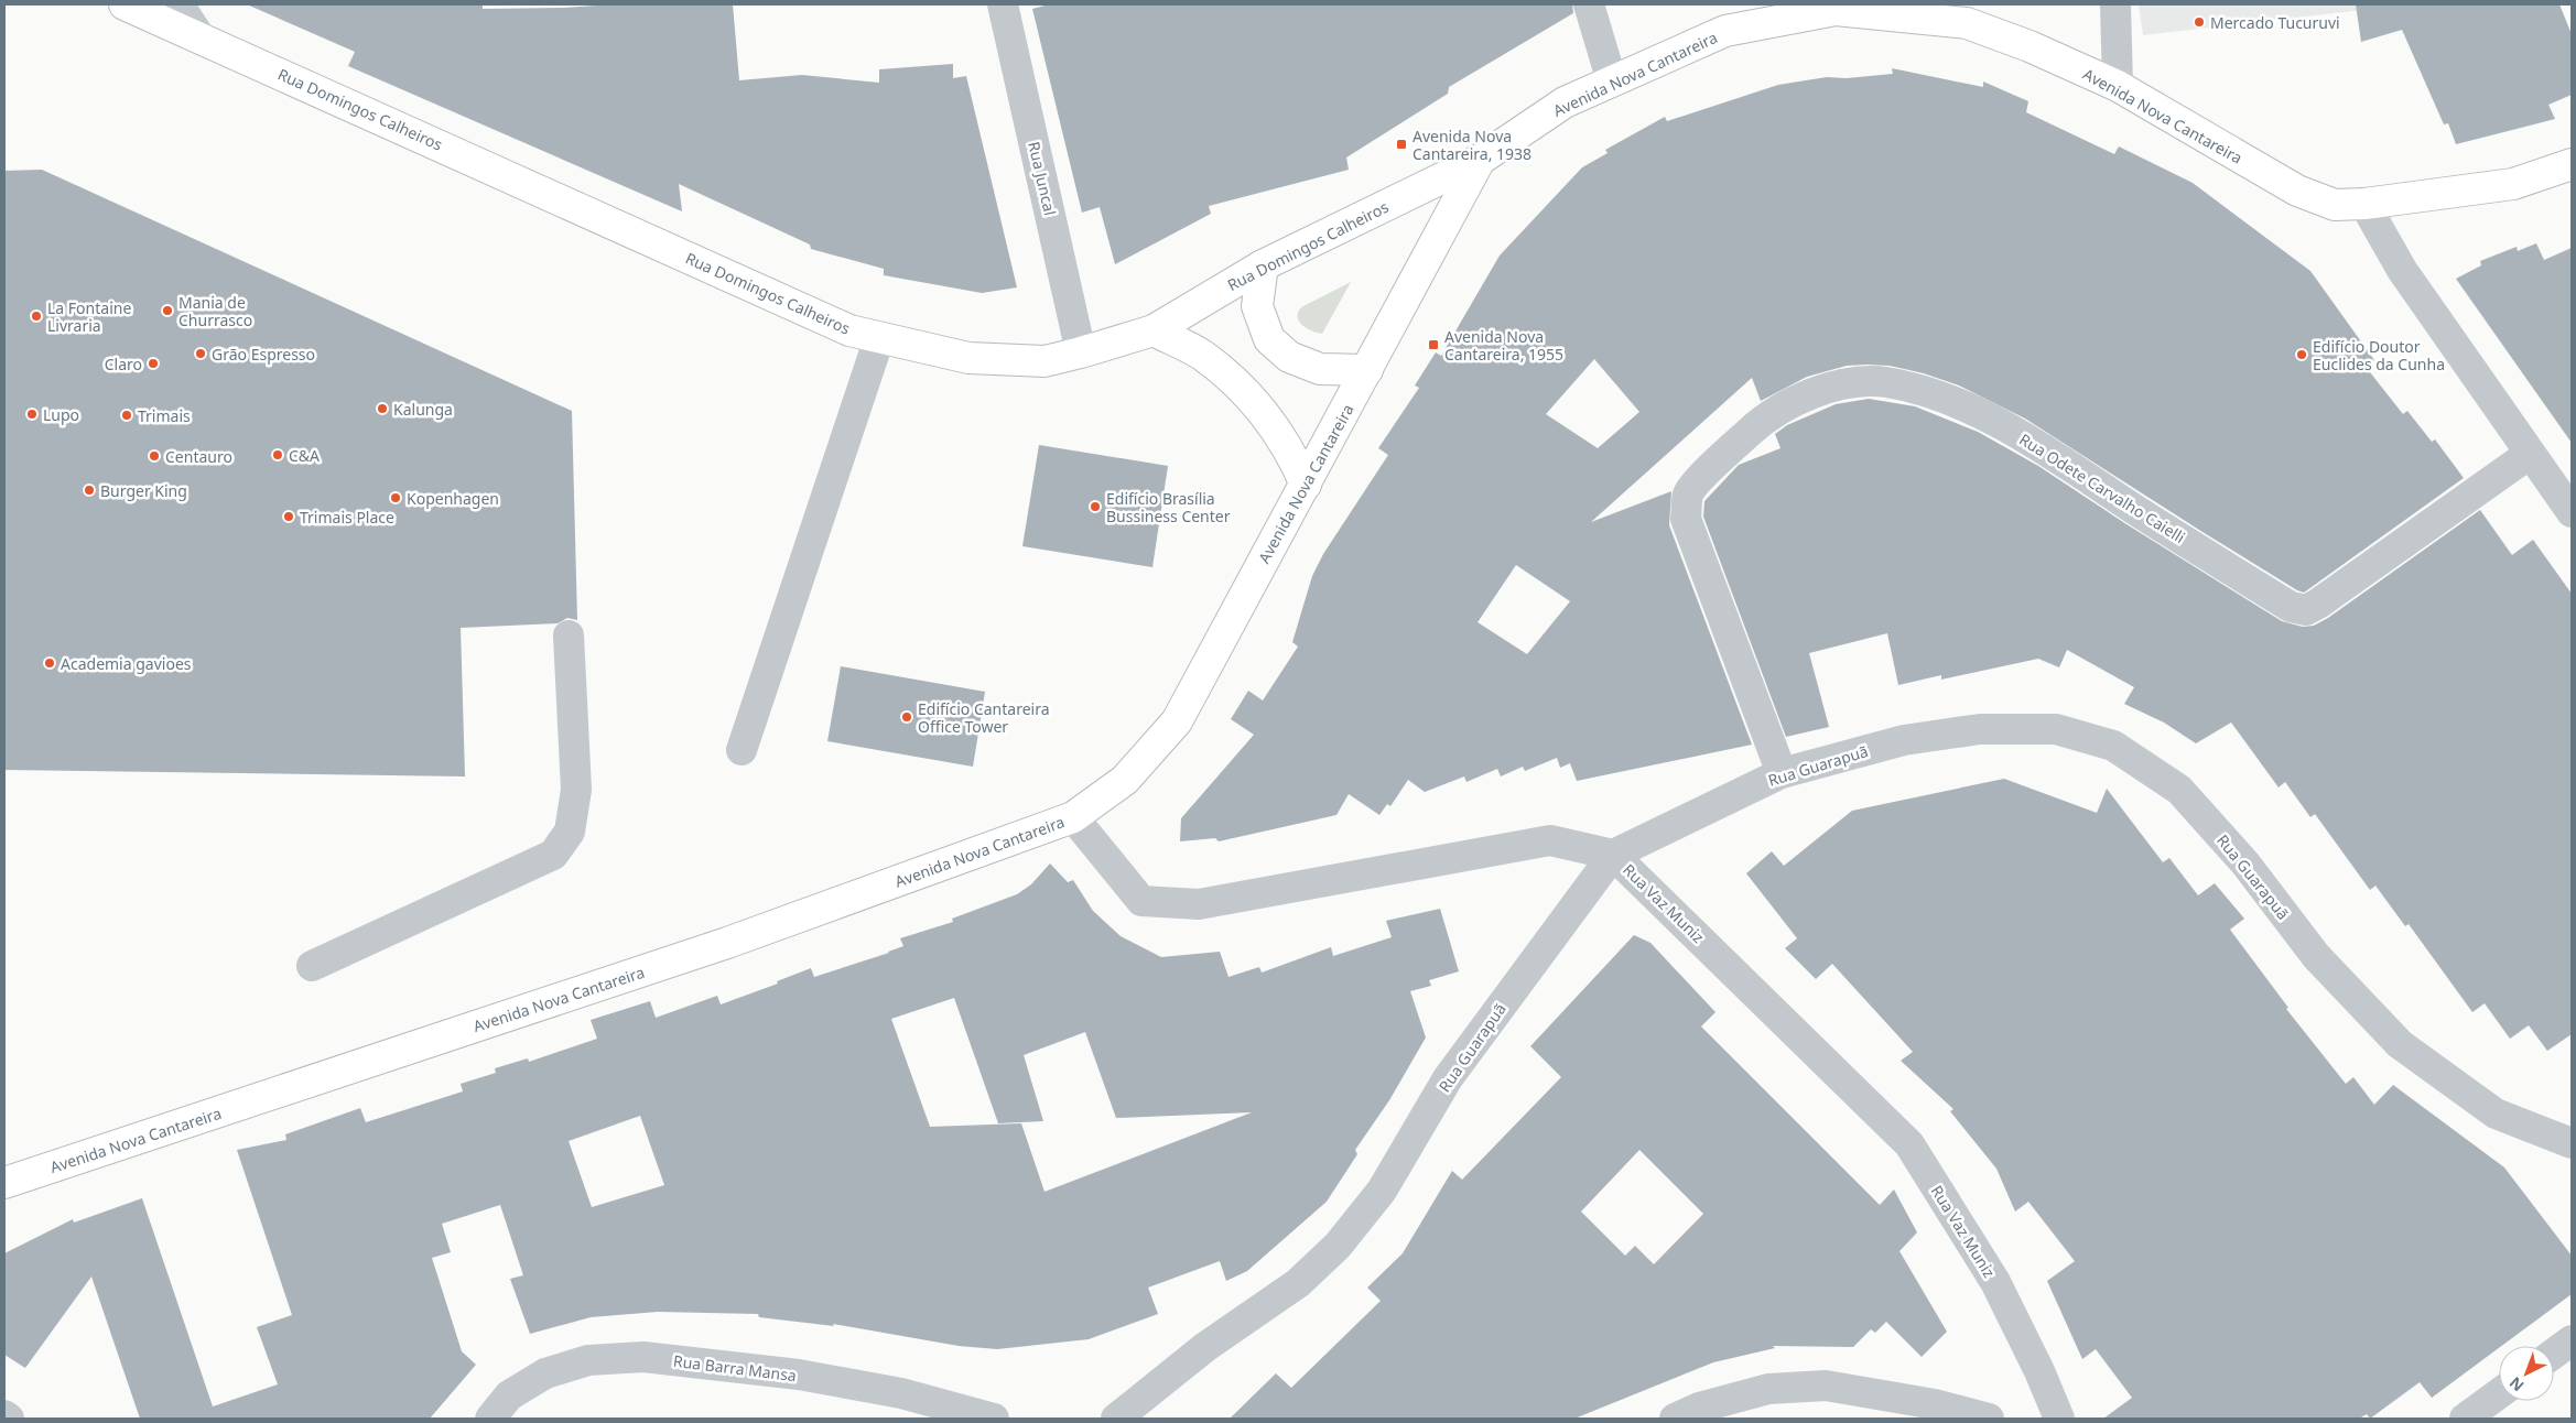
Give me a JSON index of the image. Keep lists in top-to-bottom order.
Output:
{
  "streets": {
    "main road": ["Avenida Nova Cantareira", "Rua Domingos Calheiros"],
    "street": [
      "Rua Juncal",
      "Rua Odete Carvalho Caielli",
      "Rua Guarapuã",
      "Rua Vaz Muniz",
      "Rua Barra Mansa"
    ]
  },
  "crossings": [
    ["Avenida Nova Cantareira", "Rua Domingos Calheiros"],
    ["Avenida Nova Cantareira", "Rua Vaz Muniz"],
    ["Rua Domingos Calheiros", "Rua Juncal"],
    ["Rua Odete Carvalho Caielli", "Rua Guarapuã"],
    ["Rua Guarapuã", "Rua Vaz Muniz"]
  ],
  "places": {
    "other": [
      "Mercado Tucuruvi",
      "Mania de Churrasco",
      "La Fontaine Livraria",
      "Grão Espresso",
      "Edifício Doutor Euclides da Cunha",
      "Claro",
      "Kalunga",
      "Lupo",
      "Trimais",
      "C&A",
      "Centauro",
      "Burger King",
      "Kopenhagen",
      "Edifício Brasília Bussiness Center",
      "Trimais Place",
      "Academia gavioes",
      "Edifício Cantareira Office Tower"
    ],
    "transit": ["Avenida Nova Cantareira, 1938", "Avenida Nova Cantareira, 1955"]
  },
  "north": "bottom left"
}
